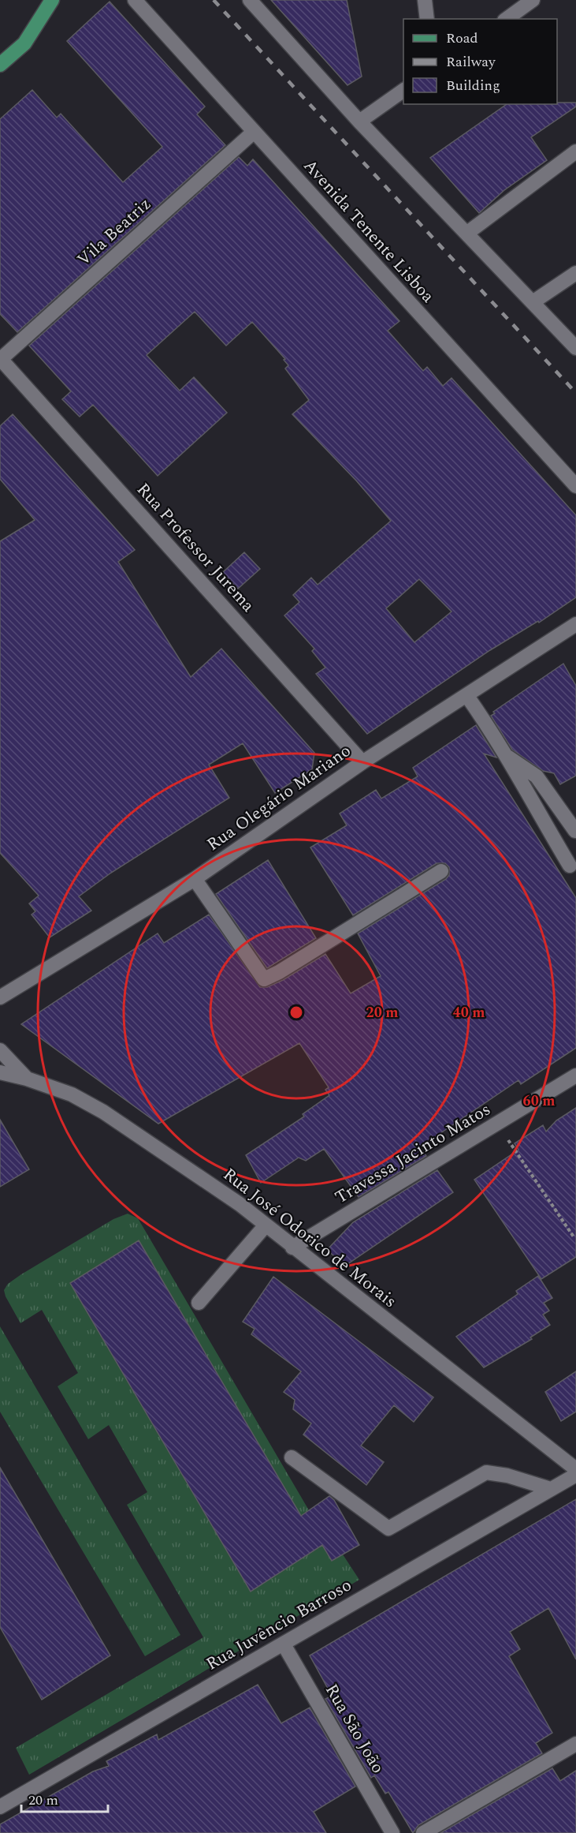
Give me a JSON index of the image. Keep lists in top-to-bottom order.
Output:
{
  "streets": {
    "street": [
      "Avenida Tenente Lisboa",
      "Vila Beatriz",
      "Rua Professor Jurema",
      "Rua Olegário Mariano",
      "Travessa Jacinto Matos",
      "Rua José Odorico de Morais",
      "Rua Juvêncio Barroso",
      "Rua São João"
    ]
  },
  "crossings": [
    ["Avenida Tenente Lisboa", "Vila Beatriz"],
    ["Vila Beatriz", "Rua Professor Jurema"],
    ["Rua Professor Jurema", "Rua Olegário Mariano"],
    ["Travessa Jacinto Matos", "Rua José Odorico de Morais"],
    ["Rua Juvêncio Barroso", "Rua São João"]
  ],
  "legend": ["Road", "Railway", "Building"],
  "scale_bar": "20 m",
  "rings": ["20 m", "40 m", "60 m"]
}
